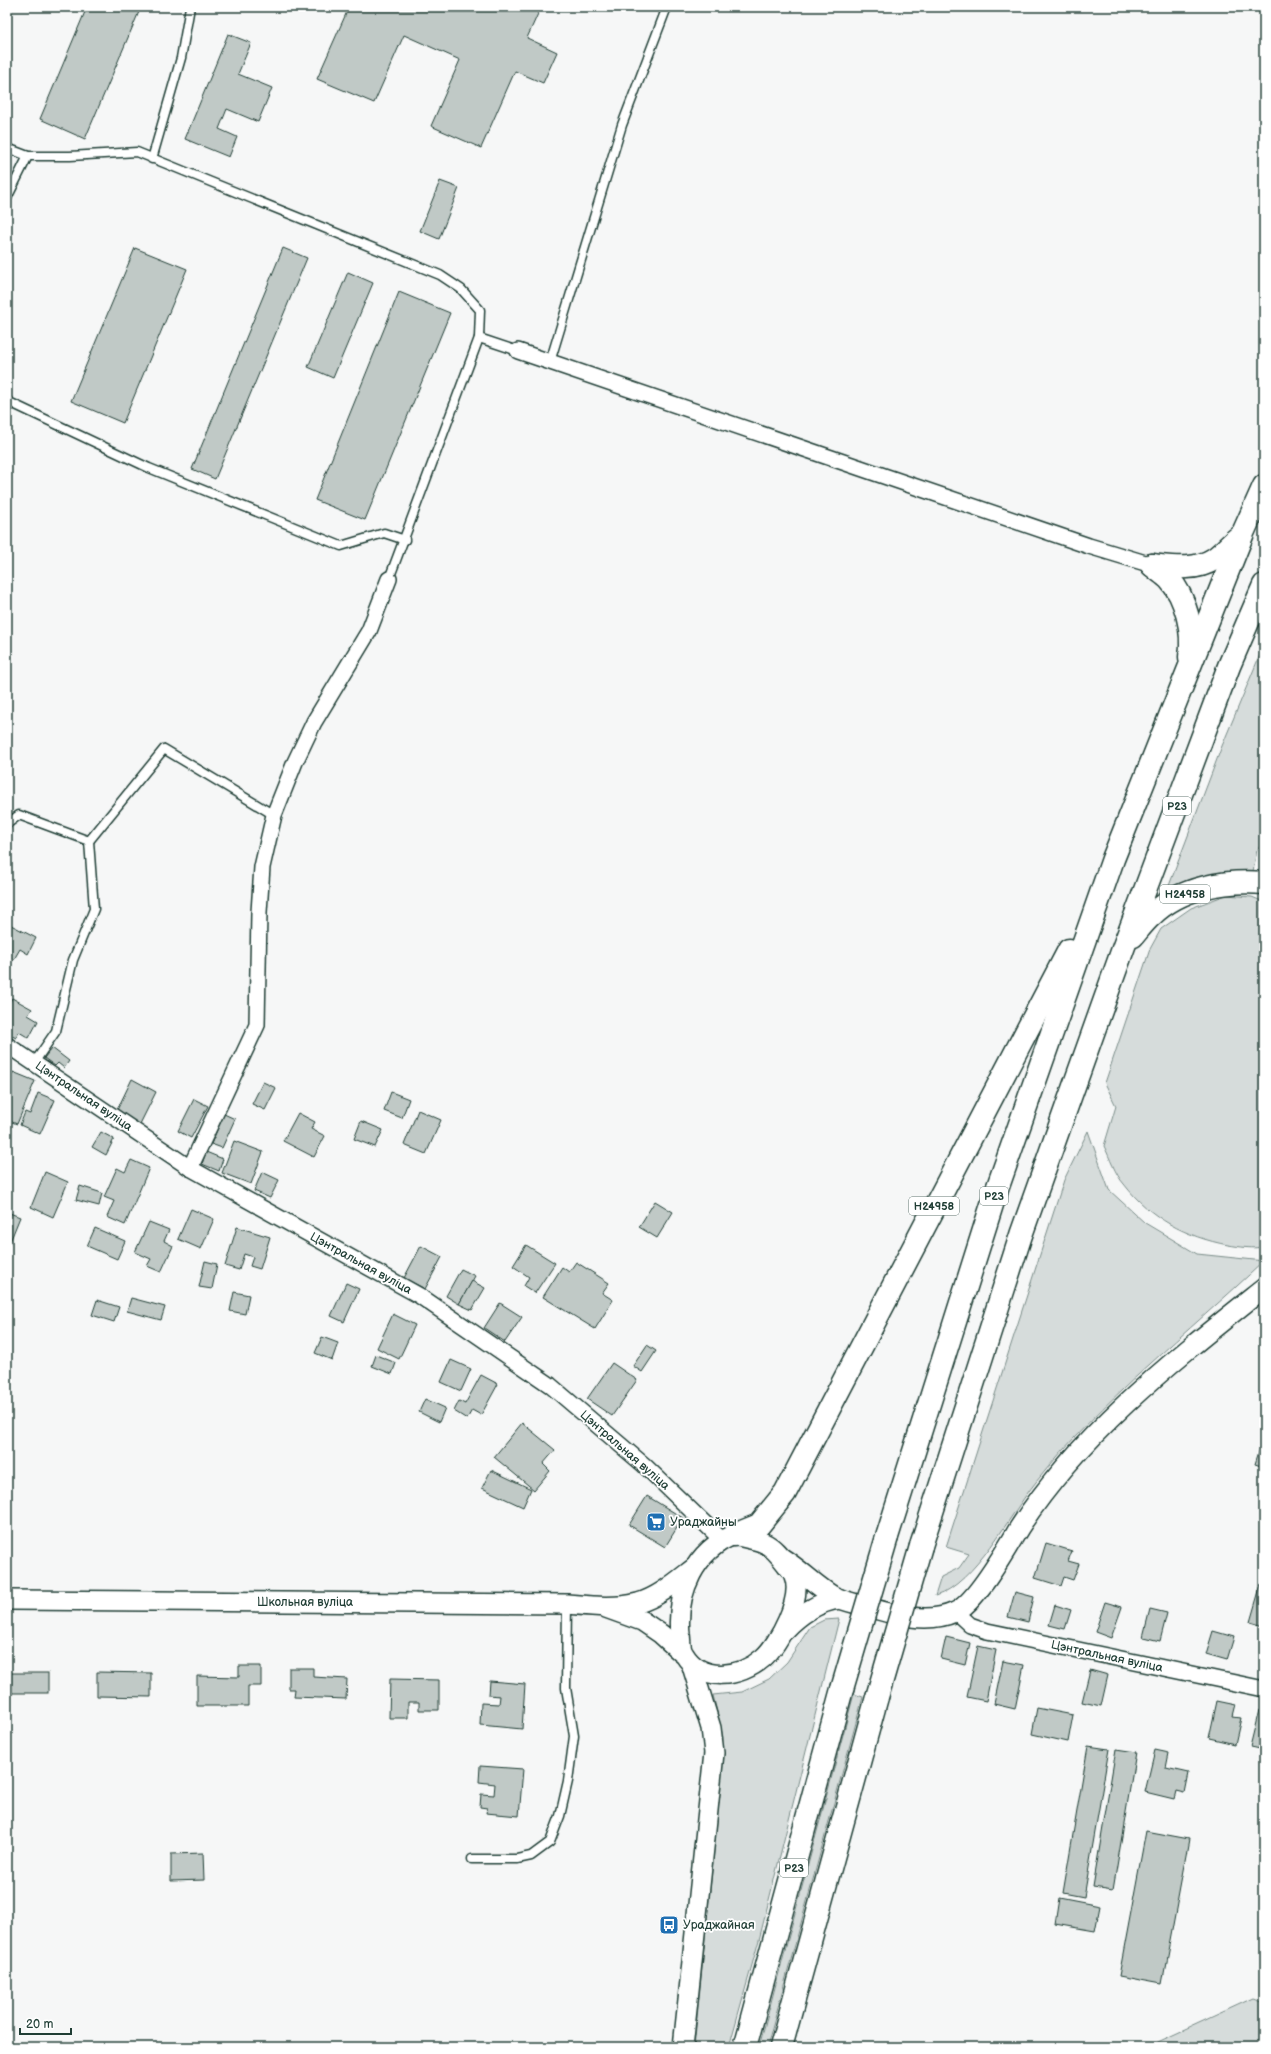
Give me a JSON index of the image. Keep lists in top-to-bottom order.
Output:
{
  "streets": {
    "highway": ["Р23", "Н24958"],
    "street": ["Цэнтральная вуліца", "Школьная вуліца"]
  },
  "crossings": [
    ["Р23", "Н24958"],
    ["Н24958", "Цэнтральная вуліца"],
    ["Н24958", "Школьная вуліца"]
  ],
  "places": {
    "supermarket": ["Ураджайны"],
    "bus stop": ["Ураджайная"]
  },
  "scale_bar": "20 m"
}
